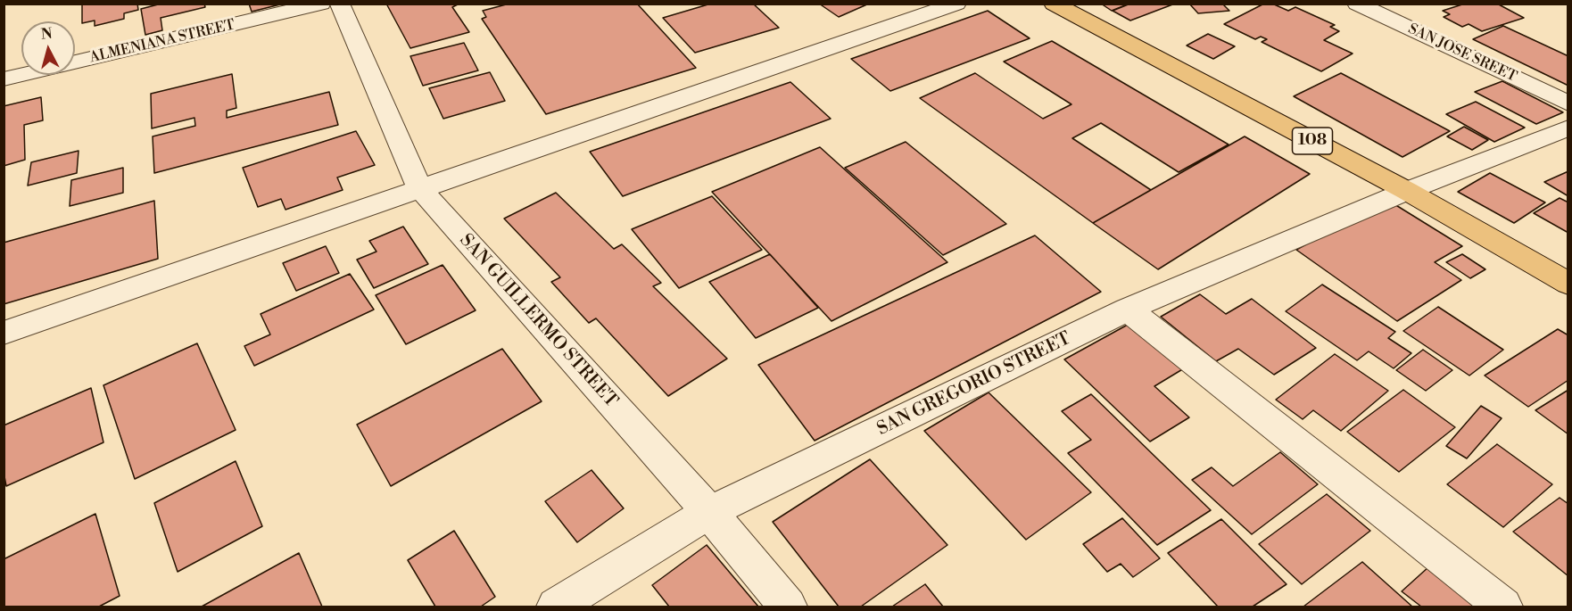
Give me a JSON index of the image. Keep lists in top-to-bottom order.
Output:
{
  "streets": {
    "main road": ["108"],
    "street": [
      "ALMENIANA STREET",
      "SAN JOSE SREET",
      "SAN GUILLERMO STREET",
      "SAN GREGORIO STREET"
    ]
  },
  "crossings": [
    ["108", "SAN GREGORIO STREET"],
    ["SAN GUILLERMO STREET", "SAN GREGORIO STREET"]
  ],
  "north": "top"
}
